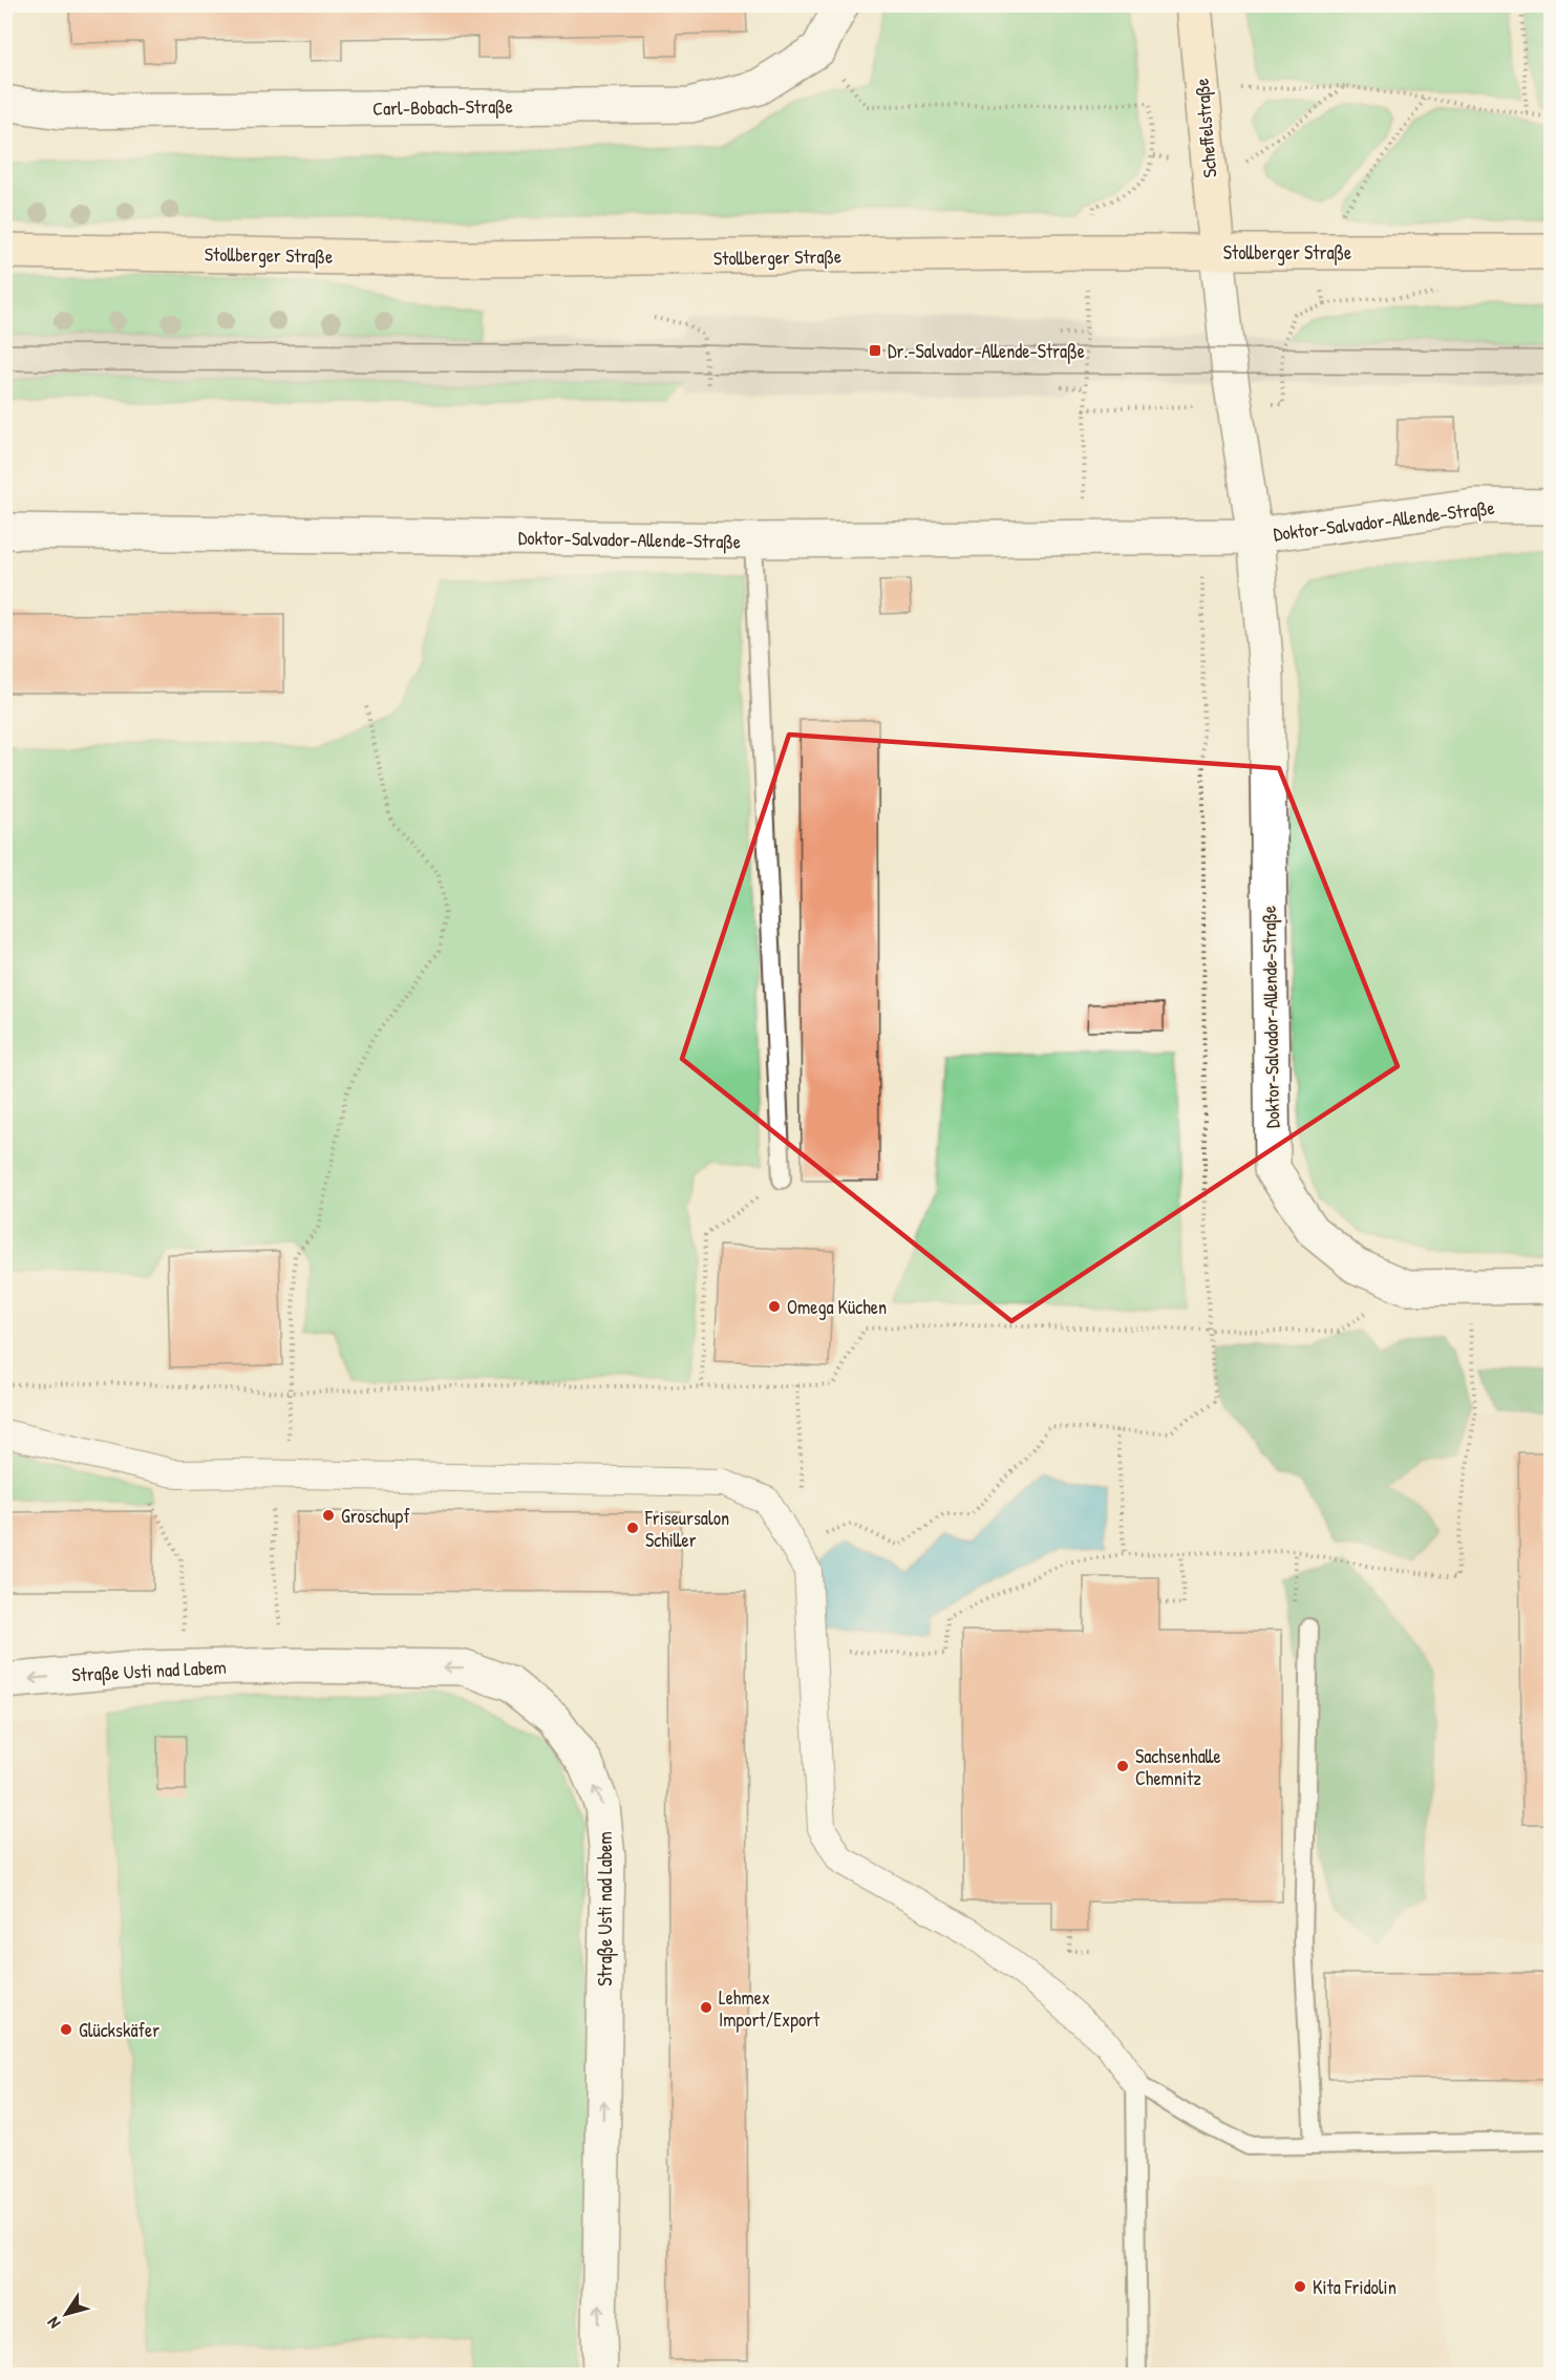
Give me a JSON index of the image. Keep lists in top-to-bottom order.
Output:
{
  "streets": {
    "main road": ["Scheffelstraße", "Stollberger Straße"],
    "street": ["Carl-Bobach-Straße", "Doktor-Salvador-Allende-Straße", "Straße Usti nad Labem"]
  },
  "crossings": [
    ["Scheffelstraße", "Stollberger Straße"],
    ["Scheffelstraße", "Doktor-Salvador-Allende-Straße"],
    ["Stollberger Straße", "Doktor-Salvador-Allende-Straße"]
  ],
  "places": {
    "transit": ["Dr.-Salvador-Allende-Straße"],
    "other": [
      "Omega Küchen",
      "Groschupf",
      "Friseursalon Schiller",
      "Sachsenhalle Chemnitz",
      "Lehmex Import/Export",
      "Glückskäfer",
      "Kita Fridolin"
    ]
  },
  "north": "bottom left"
}
